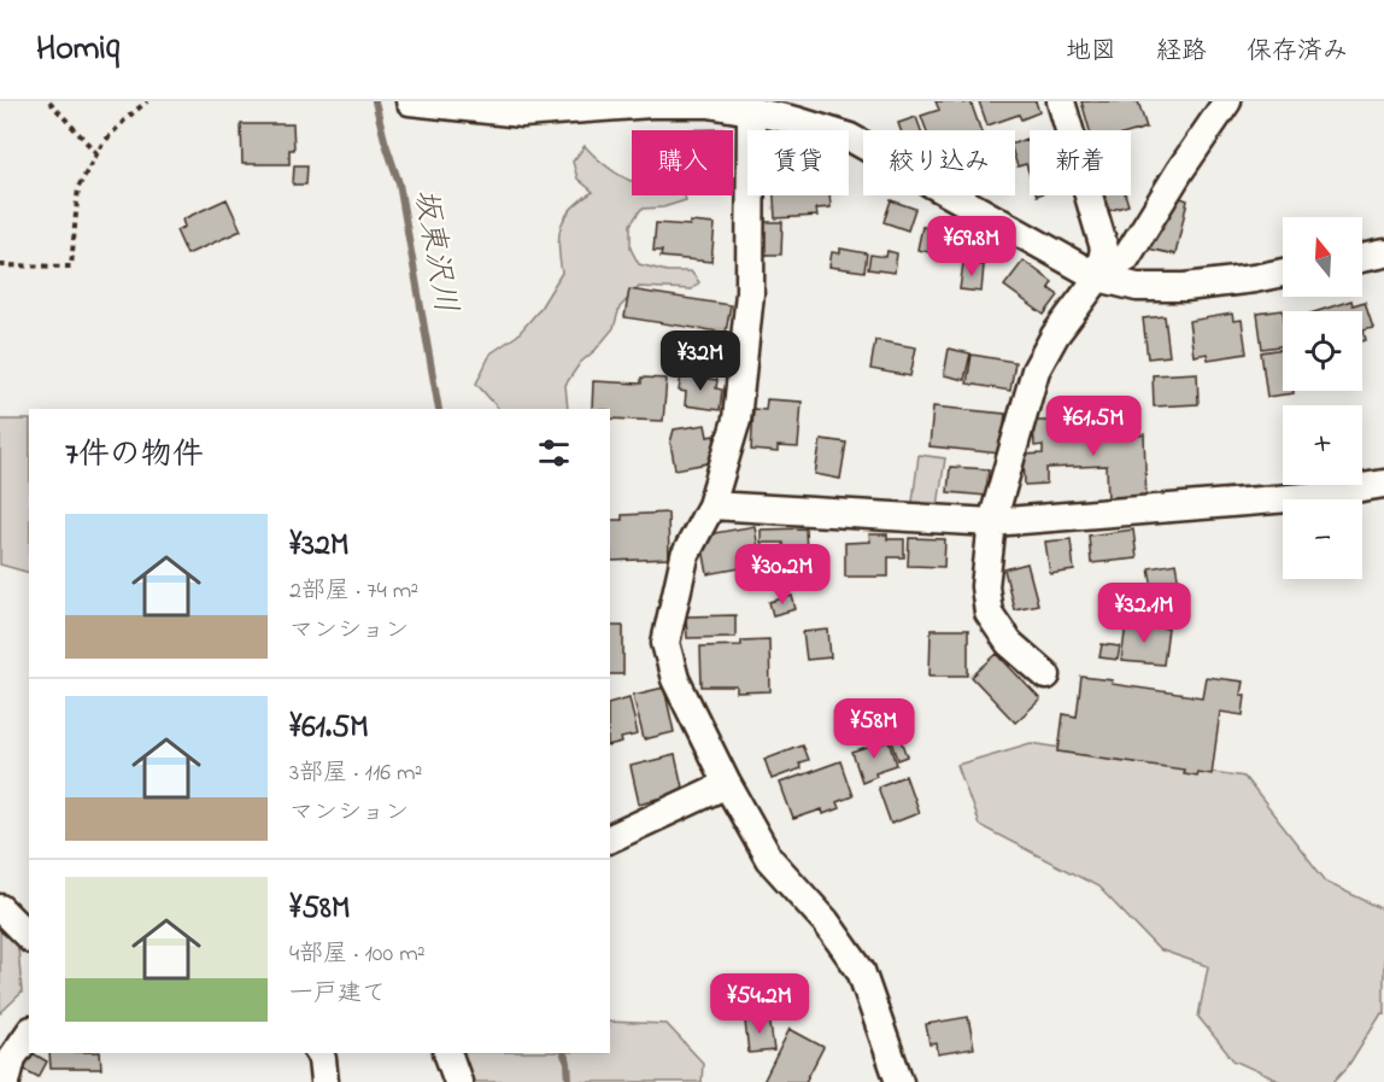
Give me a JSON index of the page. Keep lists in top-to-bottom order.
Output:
{
  "water": ["坂東沢川"],
  "north": "top",
  "page": {
    "header": "Homiq",
    "nav": ["地図", "経路", "保存済み"],
    "chip": [
      "購入",
      "賃貸",
      "絞り込み",
      "新着"
    ],
    "price": [
      "¥69.8M",
      "¥32M",
      "¥61.5M",
      "¥30.2M",
      "¥32.1M",
      "¥58M",
      "¥54.2M"
    ],
    "map_buttons": ["+", "−"],
    "heading": "7件の物件",
    "list": [
      {
        "name": "¥32M",
        "note": "2部屋 · 74 m² · マンション"
      },
      {
        "name": "¥61.5M",
        "note": "3部屋 · 116 m² · マンション"
      },
      {
        "name": "¥58M",
        "note": "4部屋 · 100 m² · 一戸建て"
      }
    ]
  }
}
